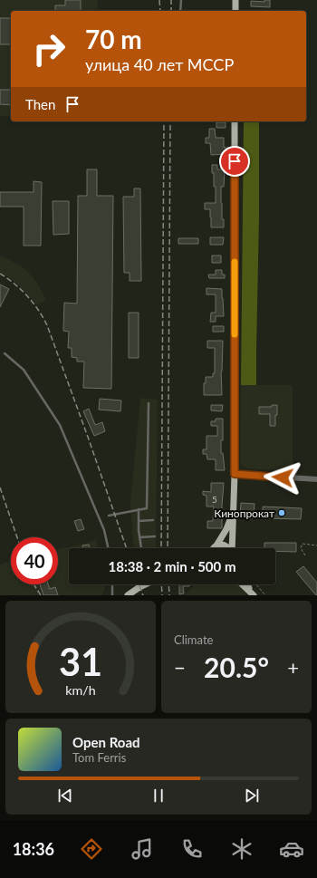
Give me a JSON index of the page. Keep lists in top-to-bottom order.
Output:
{
  "places": ["Кинопрокат"],
  "house_numbers": ["5"],
  "page": {
    "turn": ["70 m", "улица 40 лет МССР"],
    "then": "Then",
    "limit": "40",
    "trip": "18:38 · 2 min · 500 m",
    "tile": "Climate",
    "heat": ["−", "20.5°", "+"],
    "song": ["Open Road", "Tom Ferris"],
    "tabs": "18:36",
    "gauge": ["31", "km/h"]
  }
}
